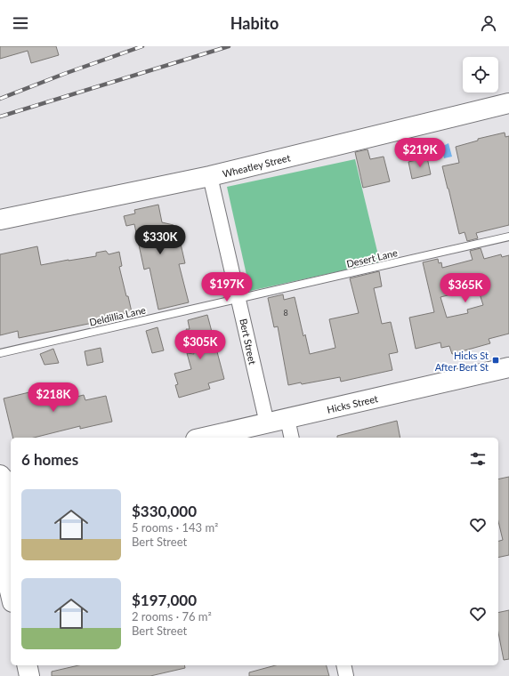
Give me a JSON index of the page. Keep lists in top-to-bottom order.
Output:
{
  "streets": {
    "street": ["Wheatley Street", "Bert Street", "Hicks Street"],
    "lane": ["Desert Lane", "Deldillia Lane"]
  },
  "crossings": [
    ["Wheatley Street", "Bert Street"],
    ["Desert Lane", "Deldillia Lane"],
    ["Desert Lane", "Bert Street"],
    ["Deldillia Lane", "Bert Street"],
    ["Bert Street", "Hicks Street"]
  ],
  "places": {
    "transit": ["Hicks St After Bert St"]
  },
  "house_numbers": ["8"],
  "page": {
    "header": "Habito",
    "price": [
      "$219K",
      "$330K",
      "$197K",
      "$365K",
      "$305K",
      "$218K"
    ],
    "heading": "6 homes",
    "list": [
      {
        "name": "$330,000",
        "note": "5 rooms · 143 m² · Bert Street"
      },
      {
        "name": "$197,000",
        "note": "2 rooms · 76 m² · Bert Street"
      }
    ]
  }
}
